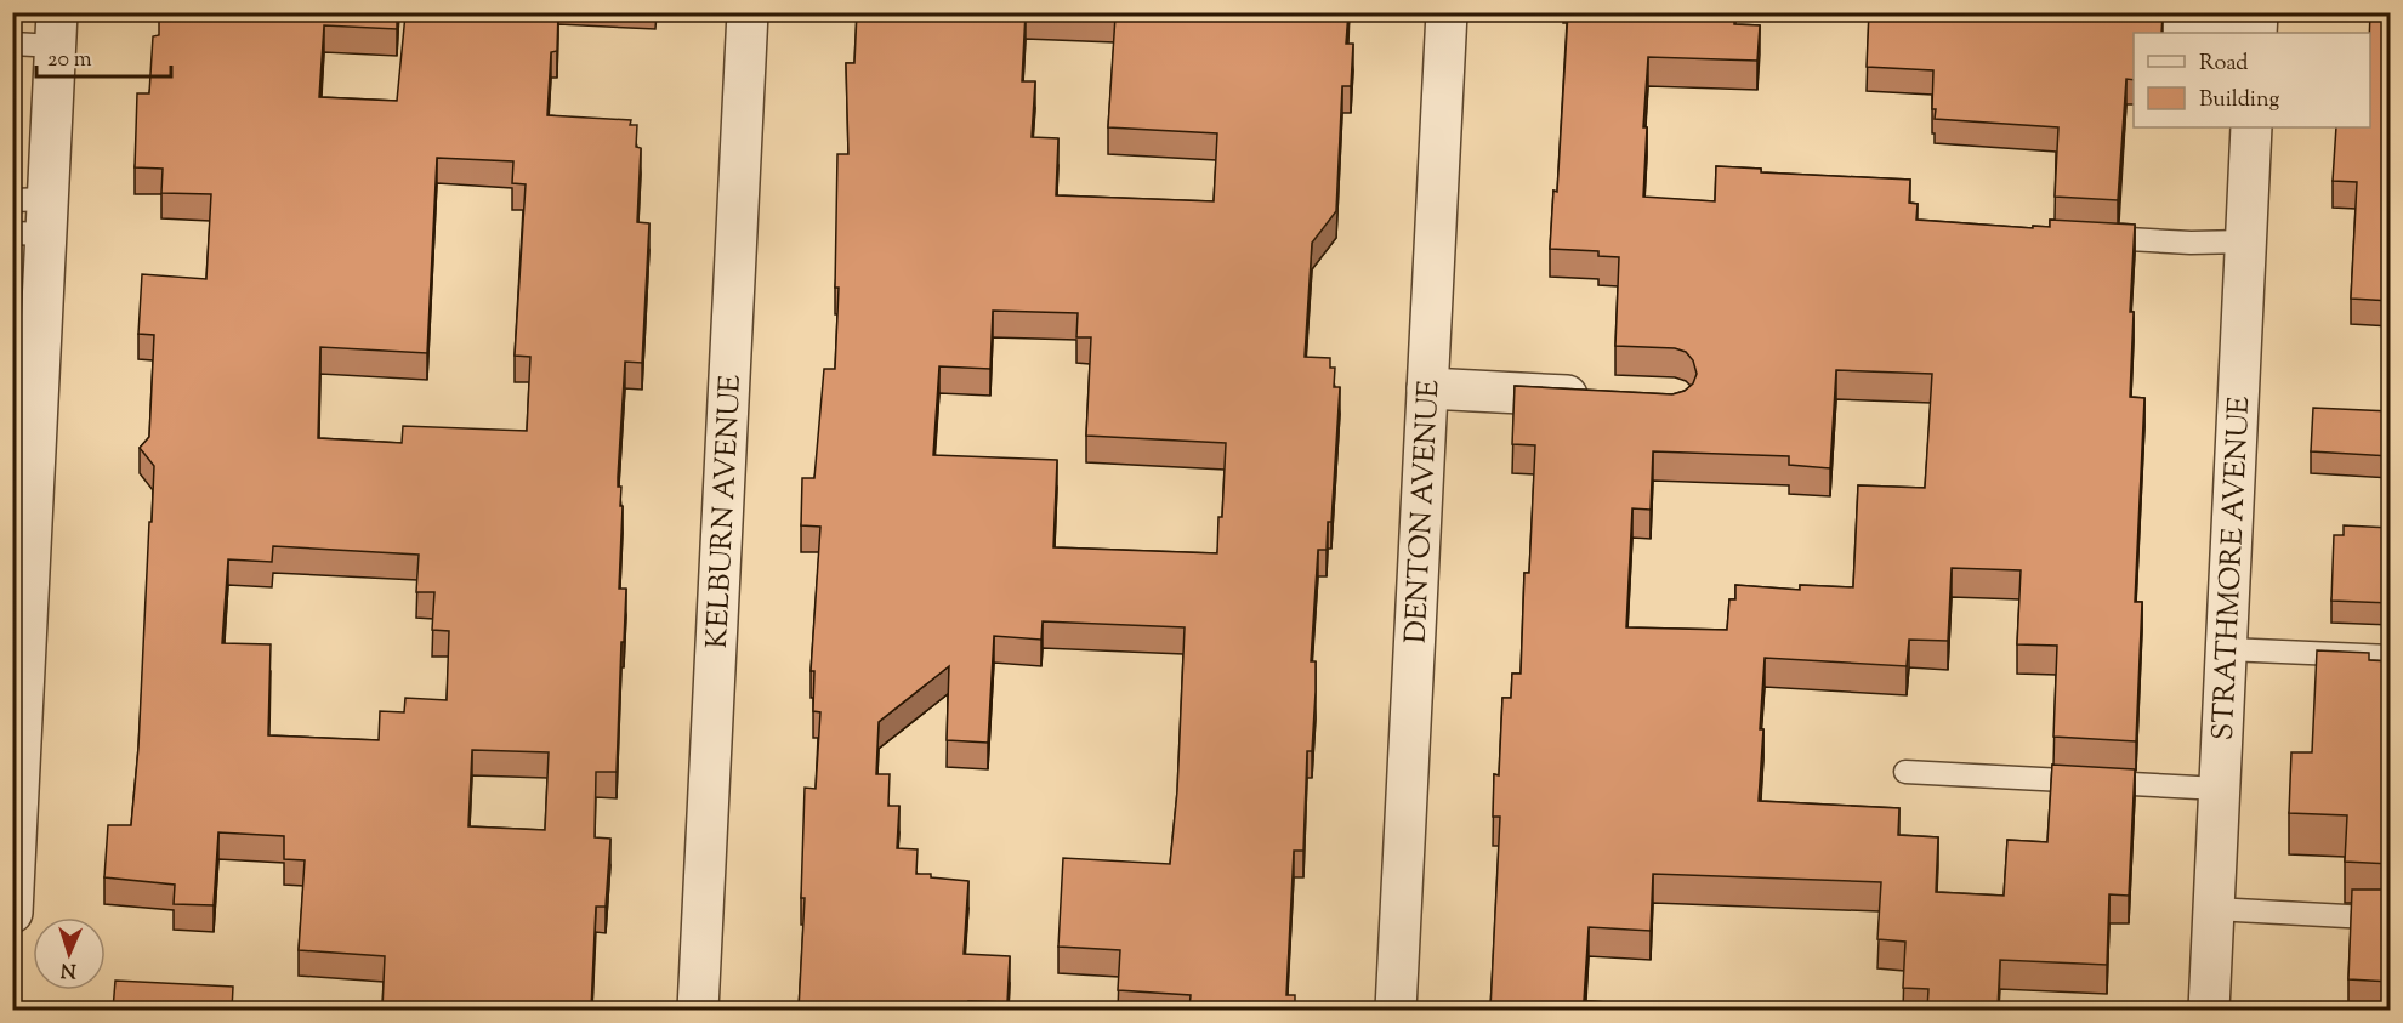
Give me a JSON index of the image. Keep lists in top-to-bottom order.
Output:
{
  "streets": {
    "street": ["DENTON AVENUE", "KELBURN AVENUE", "STRATHMORE AVENUE"]
  },
  "legend": ["Road", "Building"],
  "scale_bar": "20 m",
  "north": "bottom"
}
